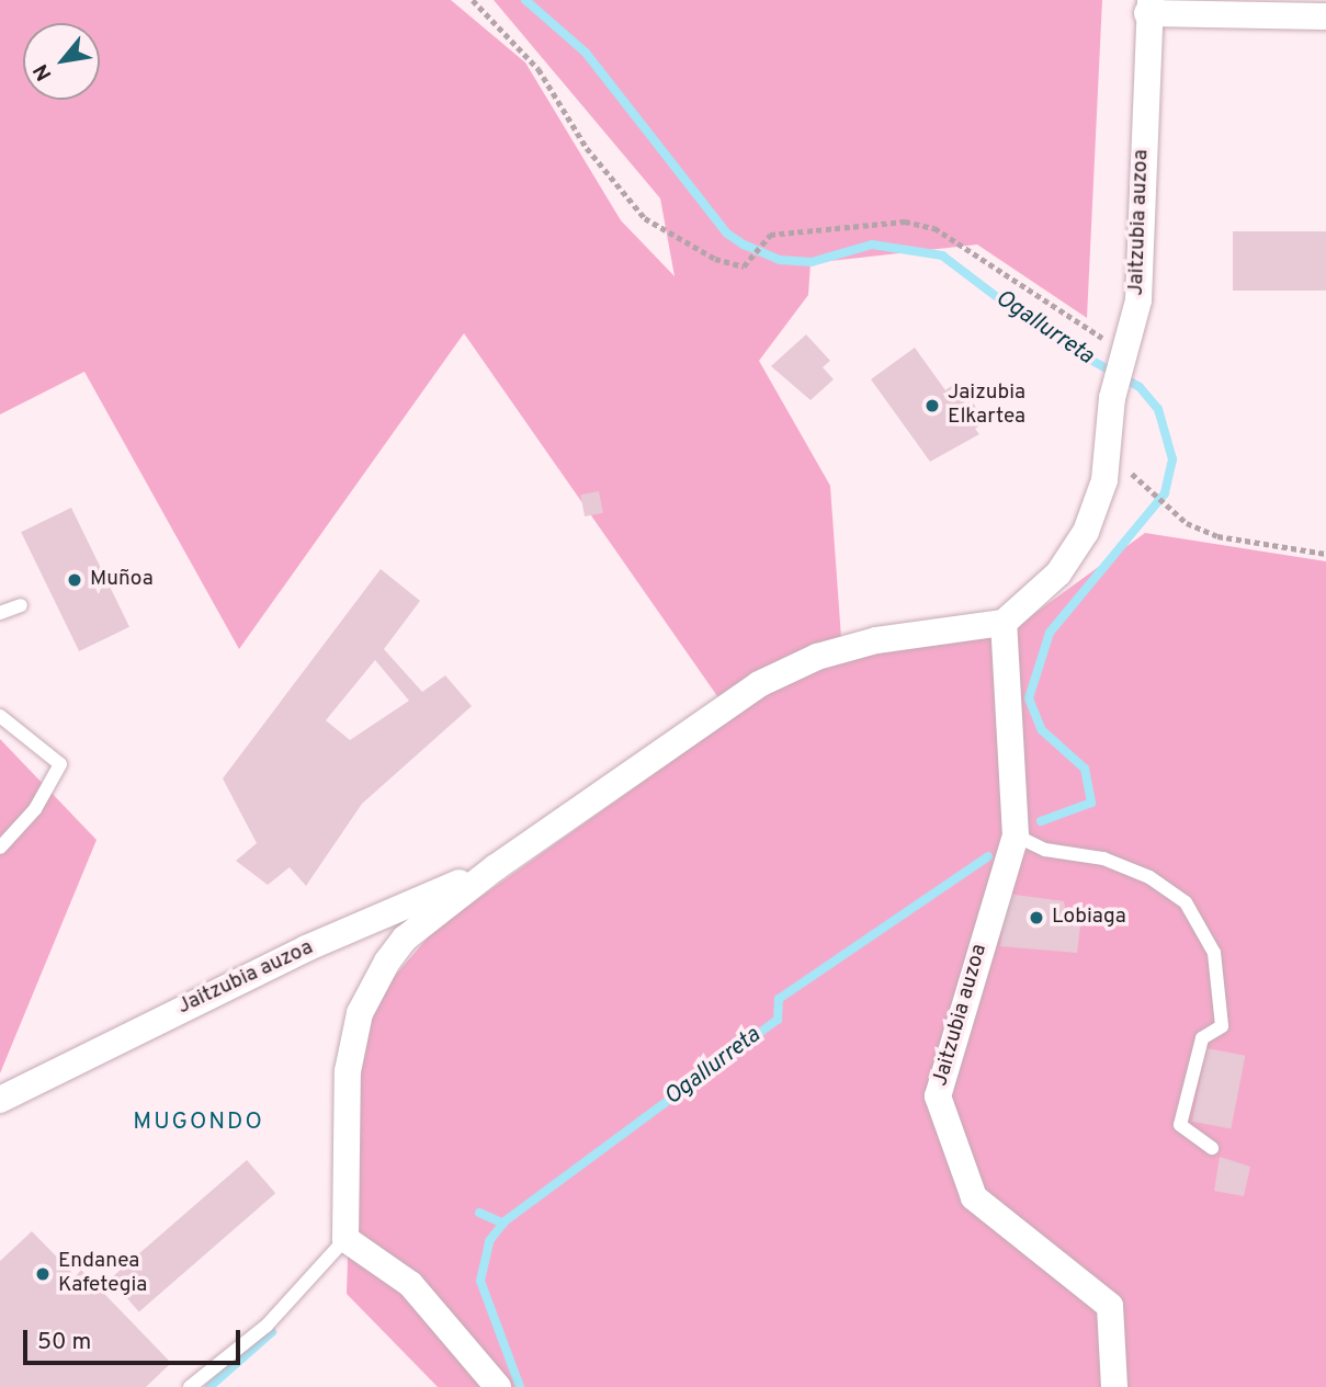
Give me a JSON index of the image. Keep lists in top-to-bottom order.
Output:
{
  "streets": {
    "street": ["Jaitzubia auzoa"]
  },
  "districts": ["MUGONDO"],
  "water": ["Ogallurreta"],
  "places": [
    "Jaizubia Elkartea",
    "Muñoa",
    "Lobiaga",
    "Endanea Kafetegia"
  ],
  "scale_bar": "50 m",
  "north": "bottom left"
}
